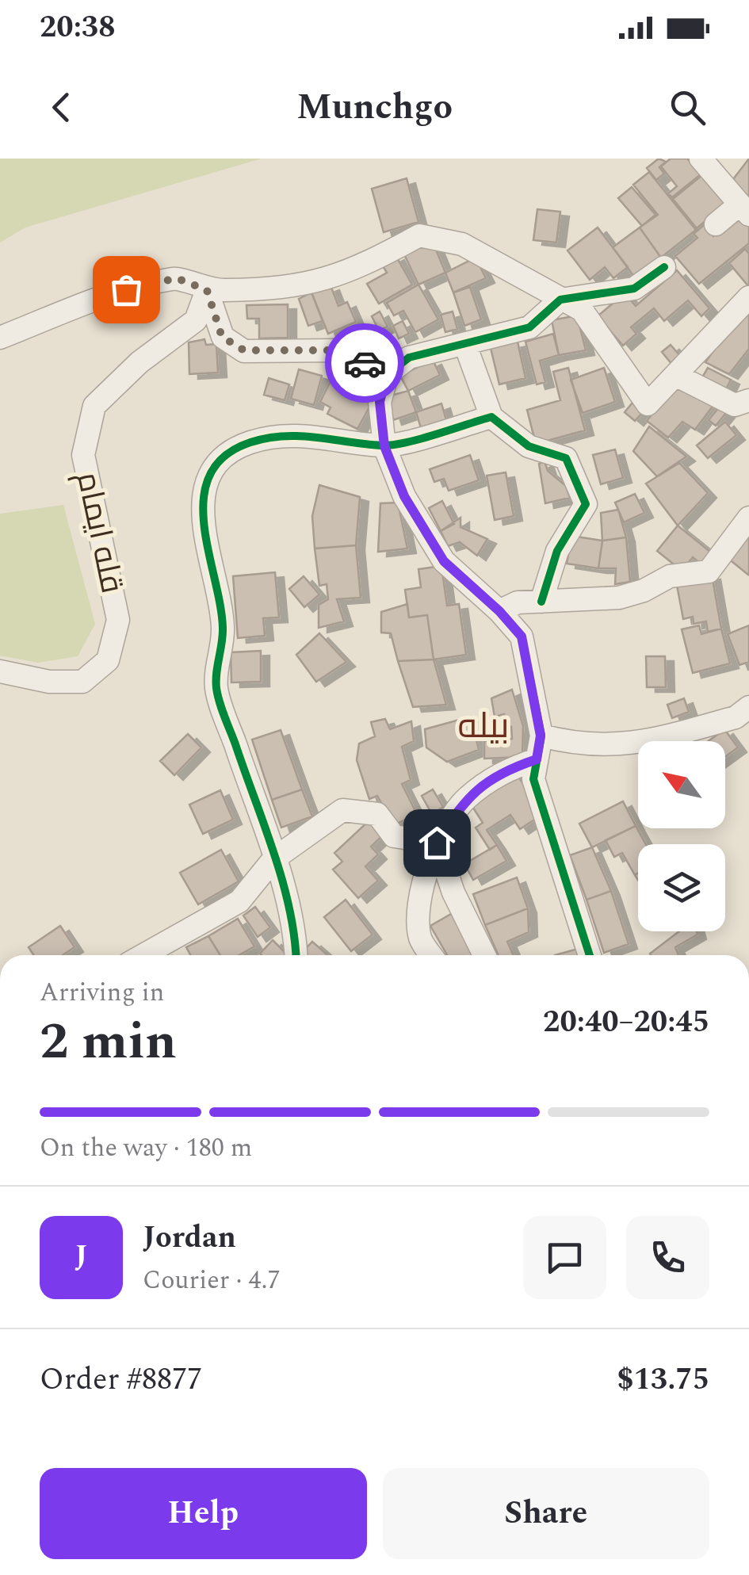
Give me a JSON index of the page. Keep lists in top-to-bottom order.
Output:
{
  "streets": {
    "street": ["قله ایمام"]
  },
  "districts": ["بیله"],
  "north": "top left",
  "page": {
    "status": "20:38",
    "header": "Munchgo",
    "heading": ["2 min", "Arriving in", "20:40–20:45"],
    "panel": [
      "Jordan",
      "Courier · 4.7",
      "Order #8877",
      "$13.75"
    ],
    "bar": "On the way · 180 m",
    "round": "J",
    "buttons": ["Help", "Share"]
  }
}
